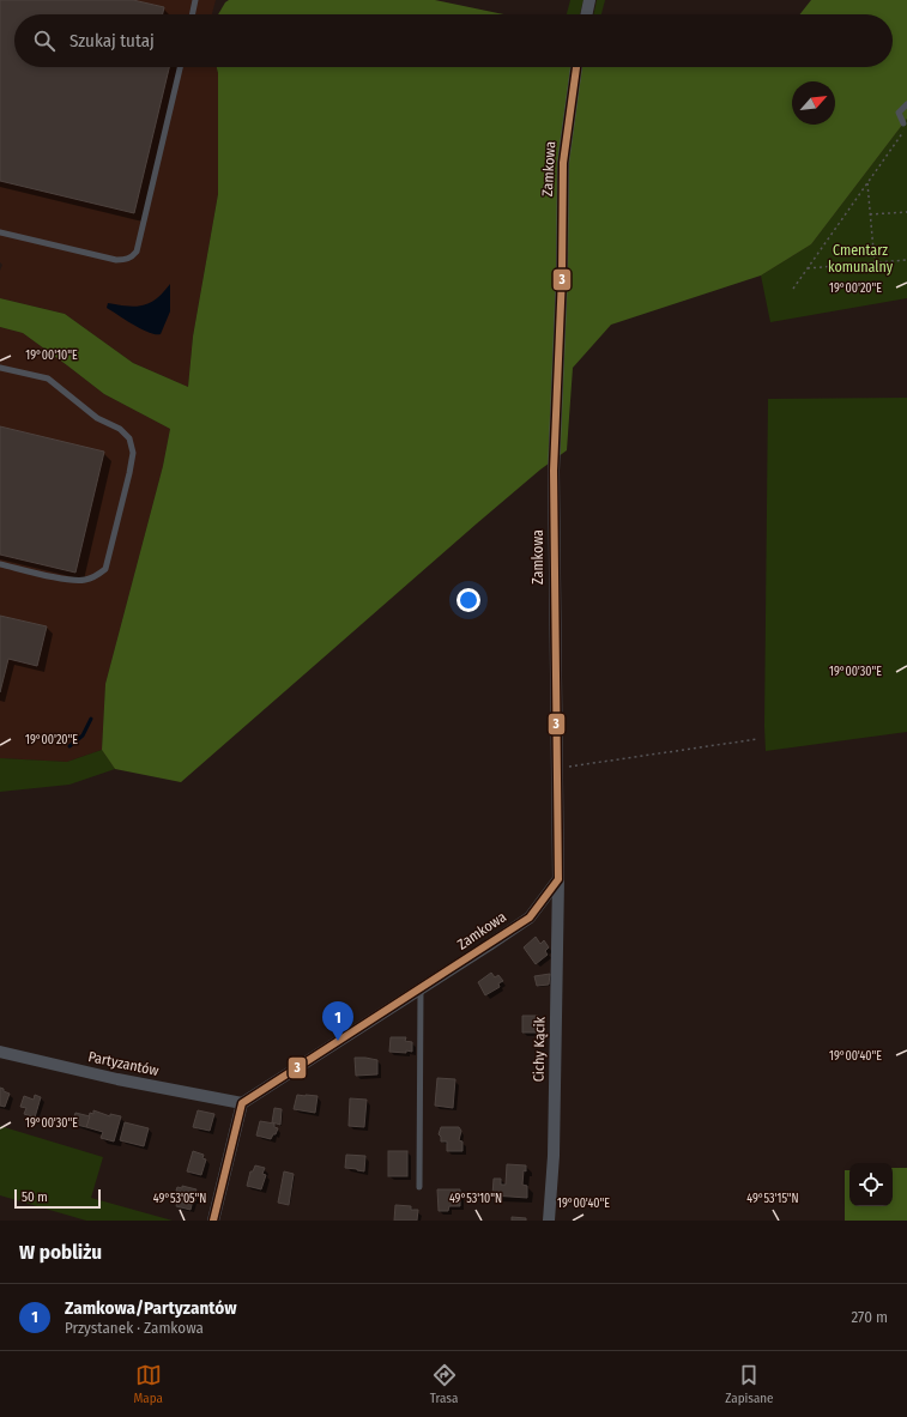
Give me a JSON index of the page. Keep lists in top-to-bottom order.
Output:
{
  "streets": {
    "street": ["Zamkowa", "Cichy Kącik", "Partyzantów"]
  },
  "crossings": [
    ["Zamkowa", "Cichy Kącik"],
    ["Zamkowa", "Partyzantów"]
  ],
  "parks": ["Cmentarz komunalny"],
  "lines": ["transit line 3"],
  "scale_bar": "50 m",
  "north": "top right",
  "page": {
    "search": "Szukaj tutaj",
    "pins": "1",
    "scale": "50 m",
    "heading": "W pobliżu",
    "list": [
      {
        "mark": "1",
        "name": "Zamkowa/Partyzantów",
        "note": "Przystanek · Zamkowa",
        "value": "270 m"
      }
    ],
    "nav": ["Mapa", "Trasa", "Zapisane"]
  },
  "coordinates": [
    "19°00'20\"E",
    "19°00'10\"E",
    "19°00'30\"E",
    "19°00'40\"E",
    "49°53'05\"N",
    "49°53'10\"N",
    "49°53'15\"N"
  ]
}
